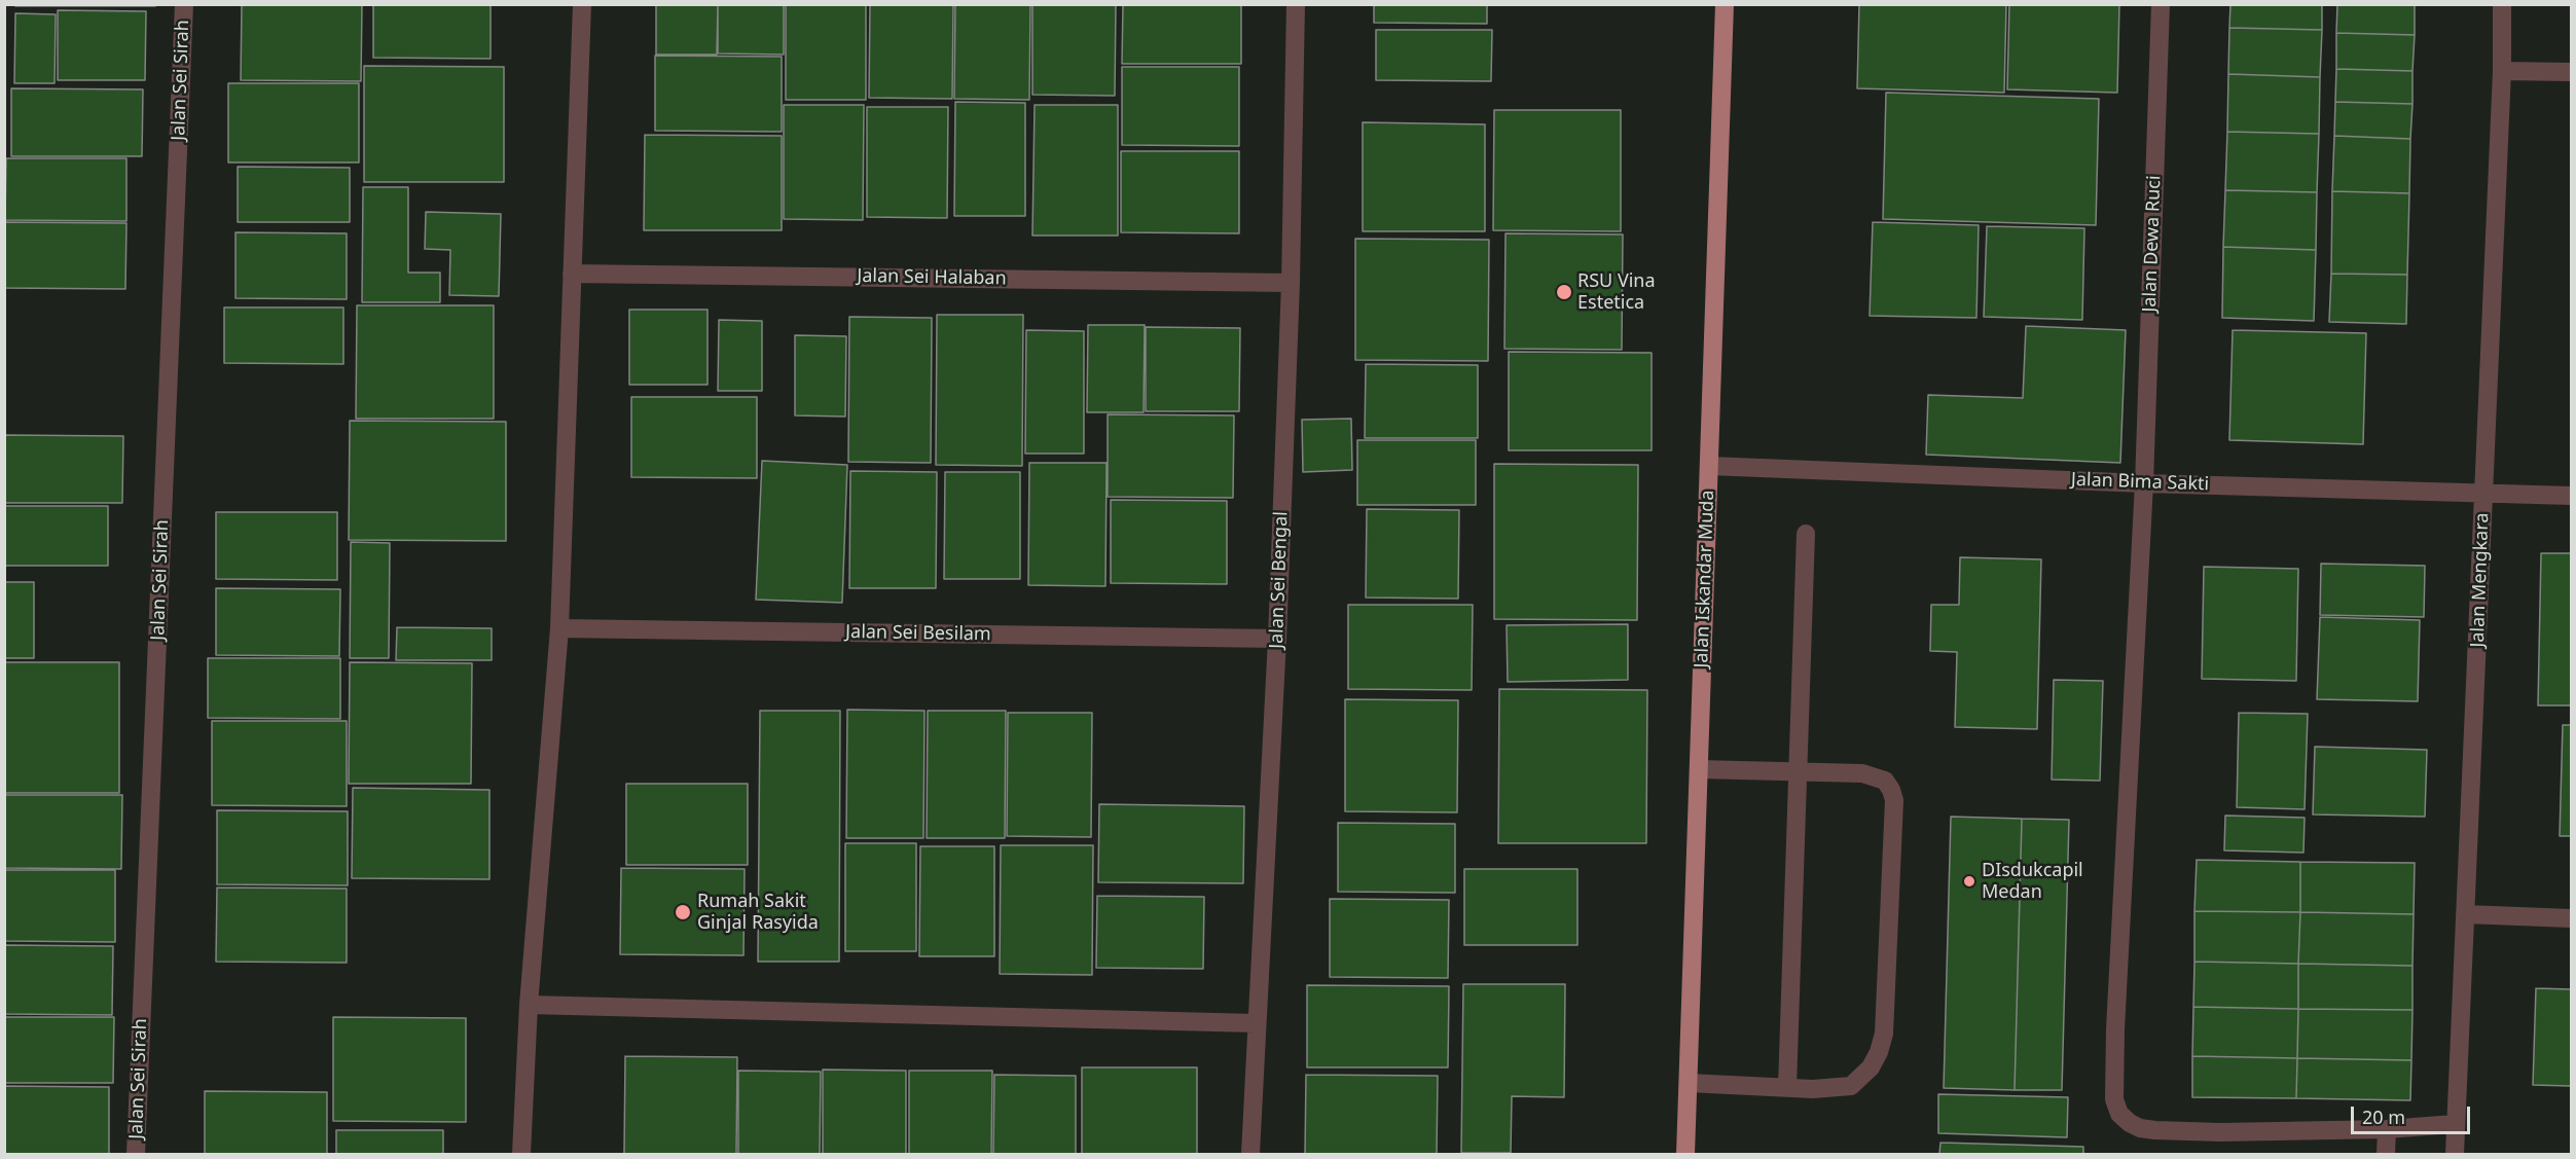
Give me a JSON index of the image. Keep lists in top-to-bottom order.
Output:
{
  "streets": {
    "main road": ["Jalan Iskandar Muda"],
    "street": [
      "Jalan Sei Sirah",
      "Jalan Dewa Ruci",
      "Jalan Sei Halaban",
      "Jalan Bima Sakti",
      "Jalan Sei Bengal",
      "Jalan Mengkara",
      "Jalan Sei Besilam"
    ]
  },
  "crossings": [
    ["Jalan Dewa Ruci", "Jalan Bima Sakti"],
    ["Jalan Sei Halaban", "Jalan Sei Bengal"],
    ["Jalan Bima Sakti", "Jalan Iskandar Muda"],
    ["Jalan Bima Sakti", "Jalan Mengkara"],
    ["Jalan Sei Bengal", "Jalan Sei Besilam"]
  ],
  "places": ["RSU Vina Estetica", "DIsdukcapil Medan", "Rumah Sakit Ginjal Rasyida"],
  "scale_bar": "20 m"
}
